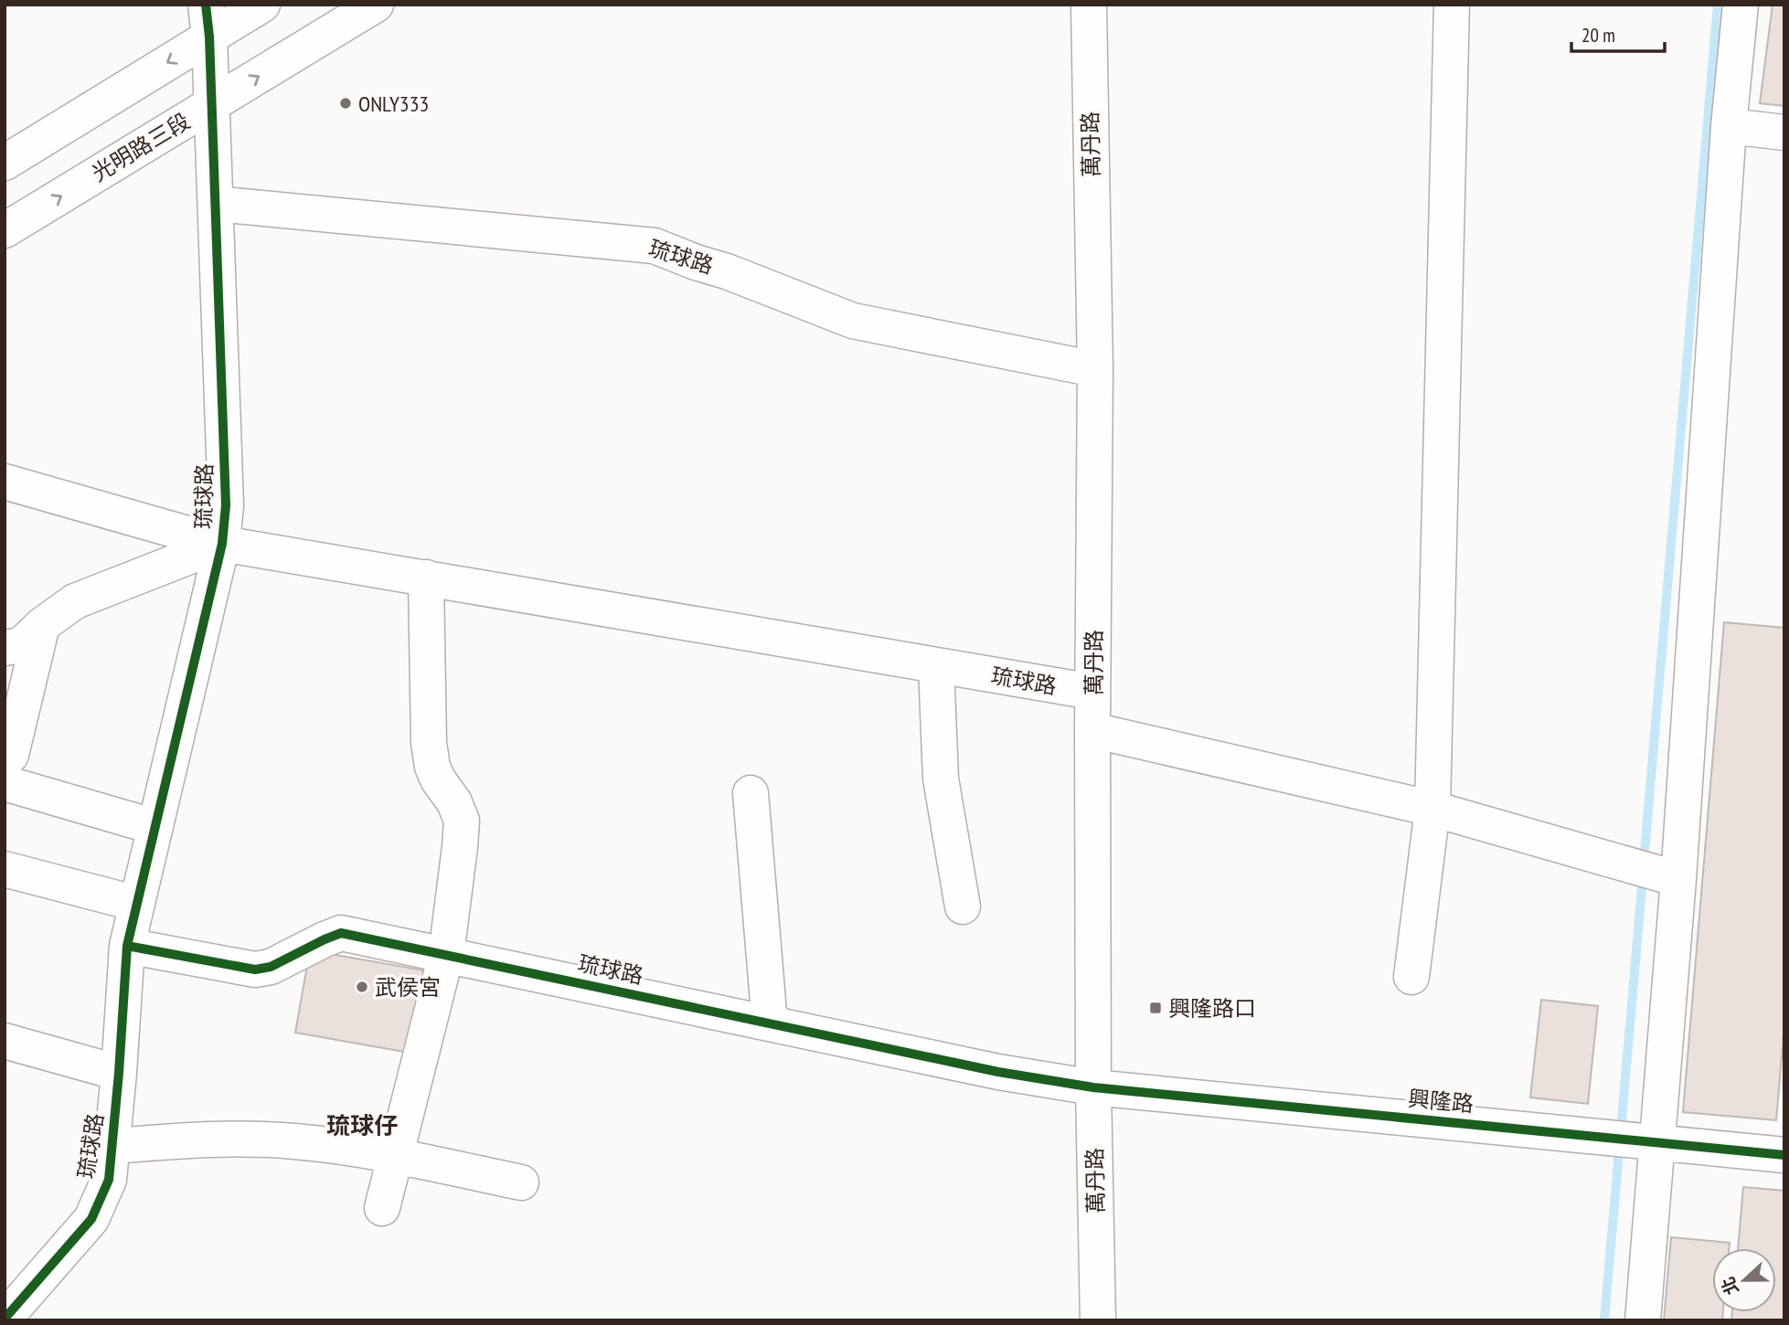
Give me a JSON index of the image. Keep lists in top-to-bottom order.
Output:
{
  "streets": {
    "street": [
      "萬丹路",
      "光明路三段",
      "琉球路",
      "興隆路"
    ]
  },
  "crossings": [
    ["萬丹路", "琉球路"],
    ["萬丹路", "興隆路"],
    ["光明路三段", "琉球路"],
    ["琉球路", "興隆路"]
  ],
  "districts": ["琉球仔"],
  "places": {
    "other": ["ONLY333", "武侯宮"],
    "transit": ["興隆路口"]
  },
  "scale_bar": "20 m",
  "north": "left"
}
